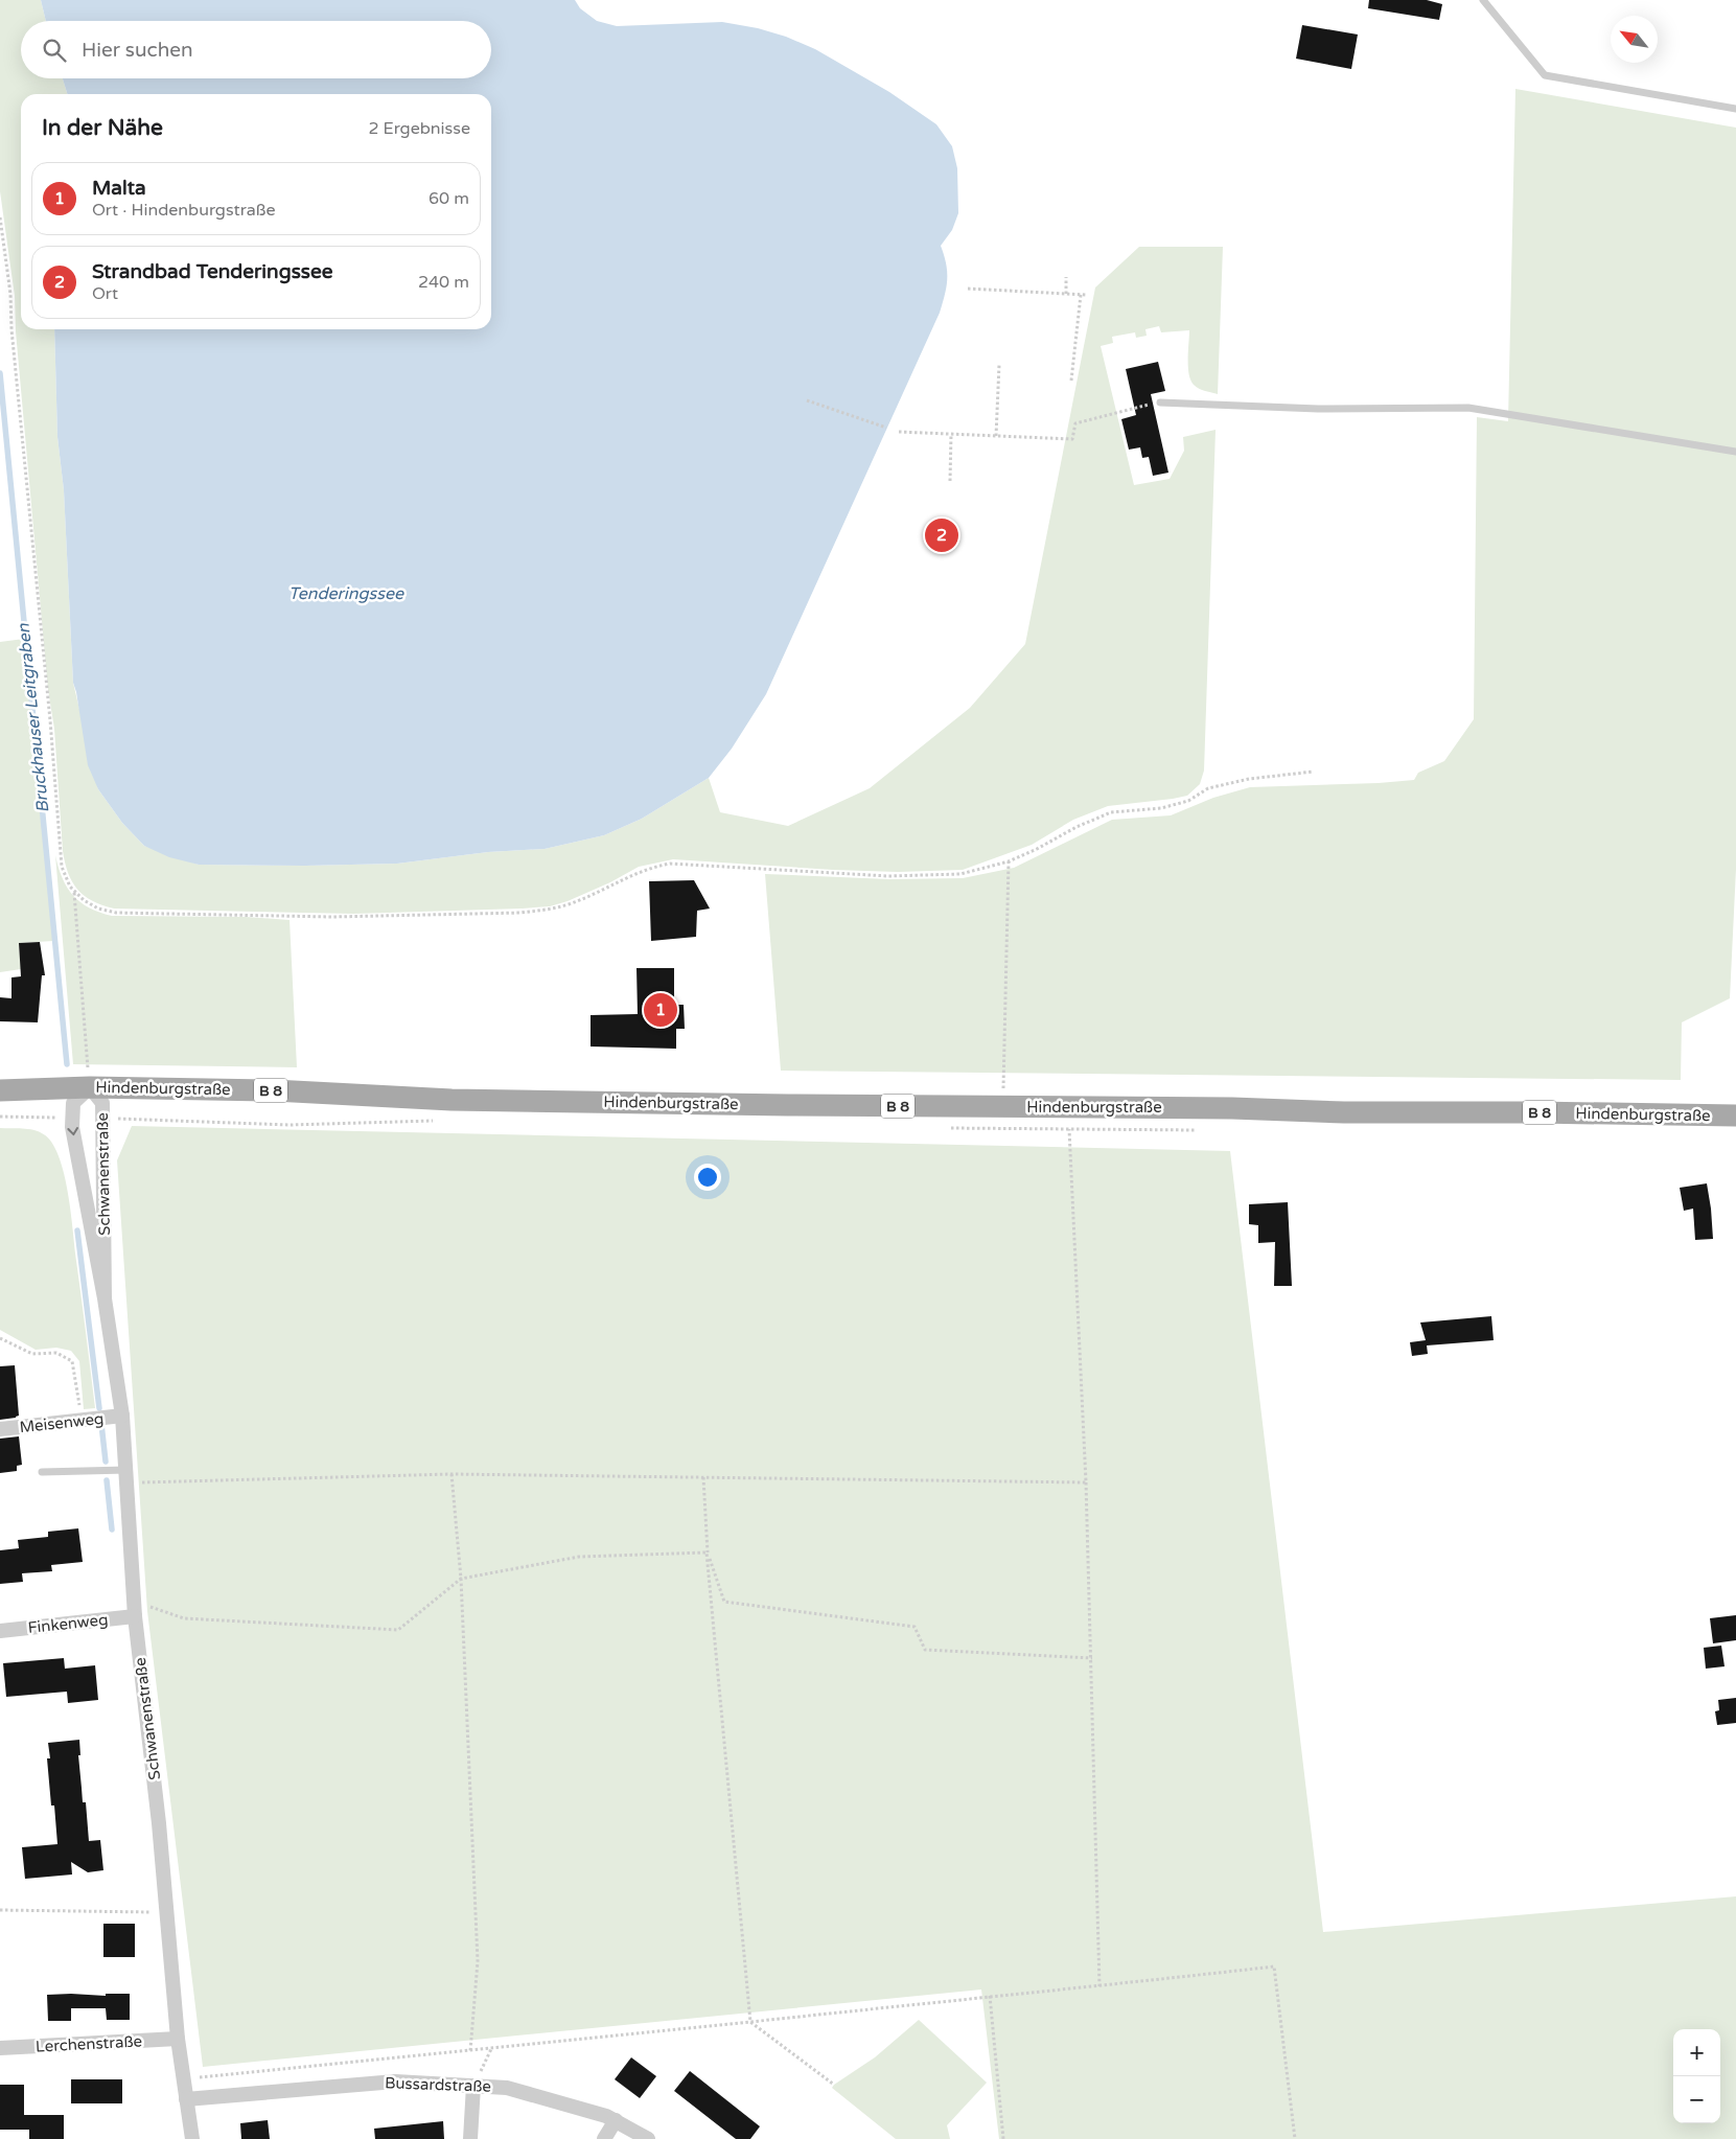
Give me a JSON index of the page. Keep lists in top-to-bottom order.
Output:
{
  "streets": {
    "main road": ["Hindenburgstraße", "B 8"],
    "street": [
      "Schwanenstraße",
      "Meisenweg",
      "Finkenweg",
      "Lerchenstraße",
      "Bussardstraße"
    ]
  },
  "crossings": [
    ["Hindenburgstraße", "Schwanenstraße"],
    ["Schwanenstraße", "Meisenweg"],
    ["Schwanenstraße", "Finkenweg"],
    ["Schwanenstraße", "Lerchenstraße"],
    ["Schwanenstraße", "Bussardstraße"]
  ],
  "water": ["Tenderingssee", "Bruckhauser Leitgraben"],
  "north": "top left",
  "page": {
    "search": "Hier suchen",
    "heading": ["In der Nähe", "2 Ergebnisse"],
    "list": [
      {
        "mark": "1",
        "name": "Malta",
        "note": "Ort · Hindenburgstraße",
        "value": "60 m"
      },
      {
        "mark": "2",
        "name": "Strandbad Tenderingssee",
        "note": "Ort",
        "value": "240 m"
      }
    ],
    "pins": ["2", "1"],
    "map_buttons": ["+", "−"]
  }
}
